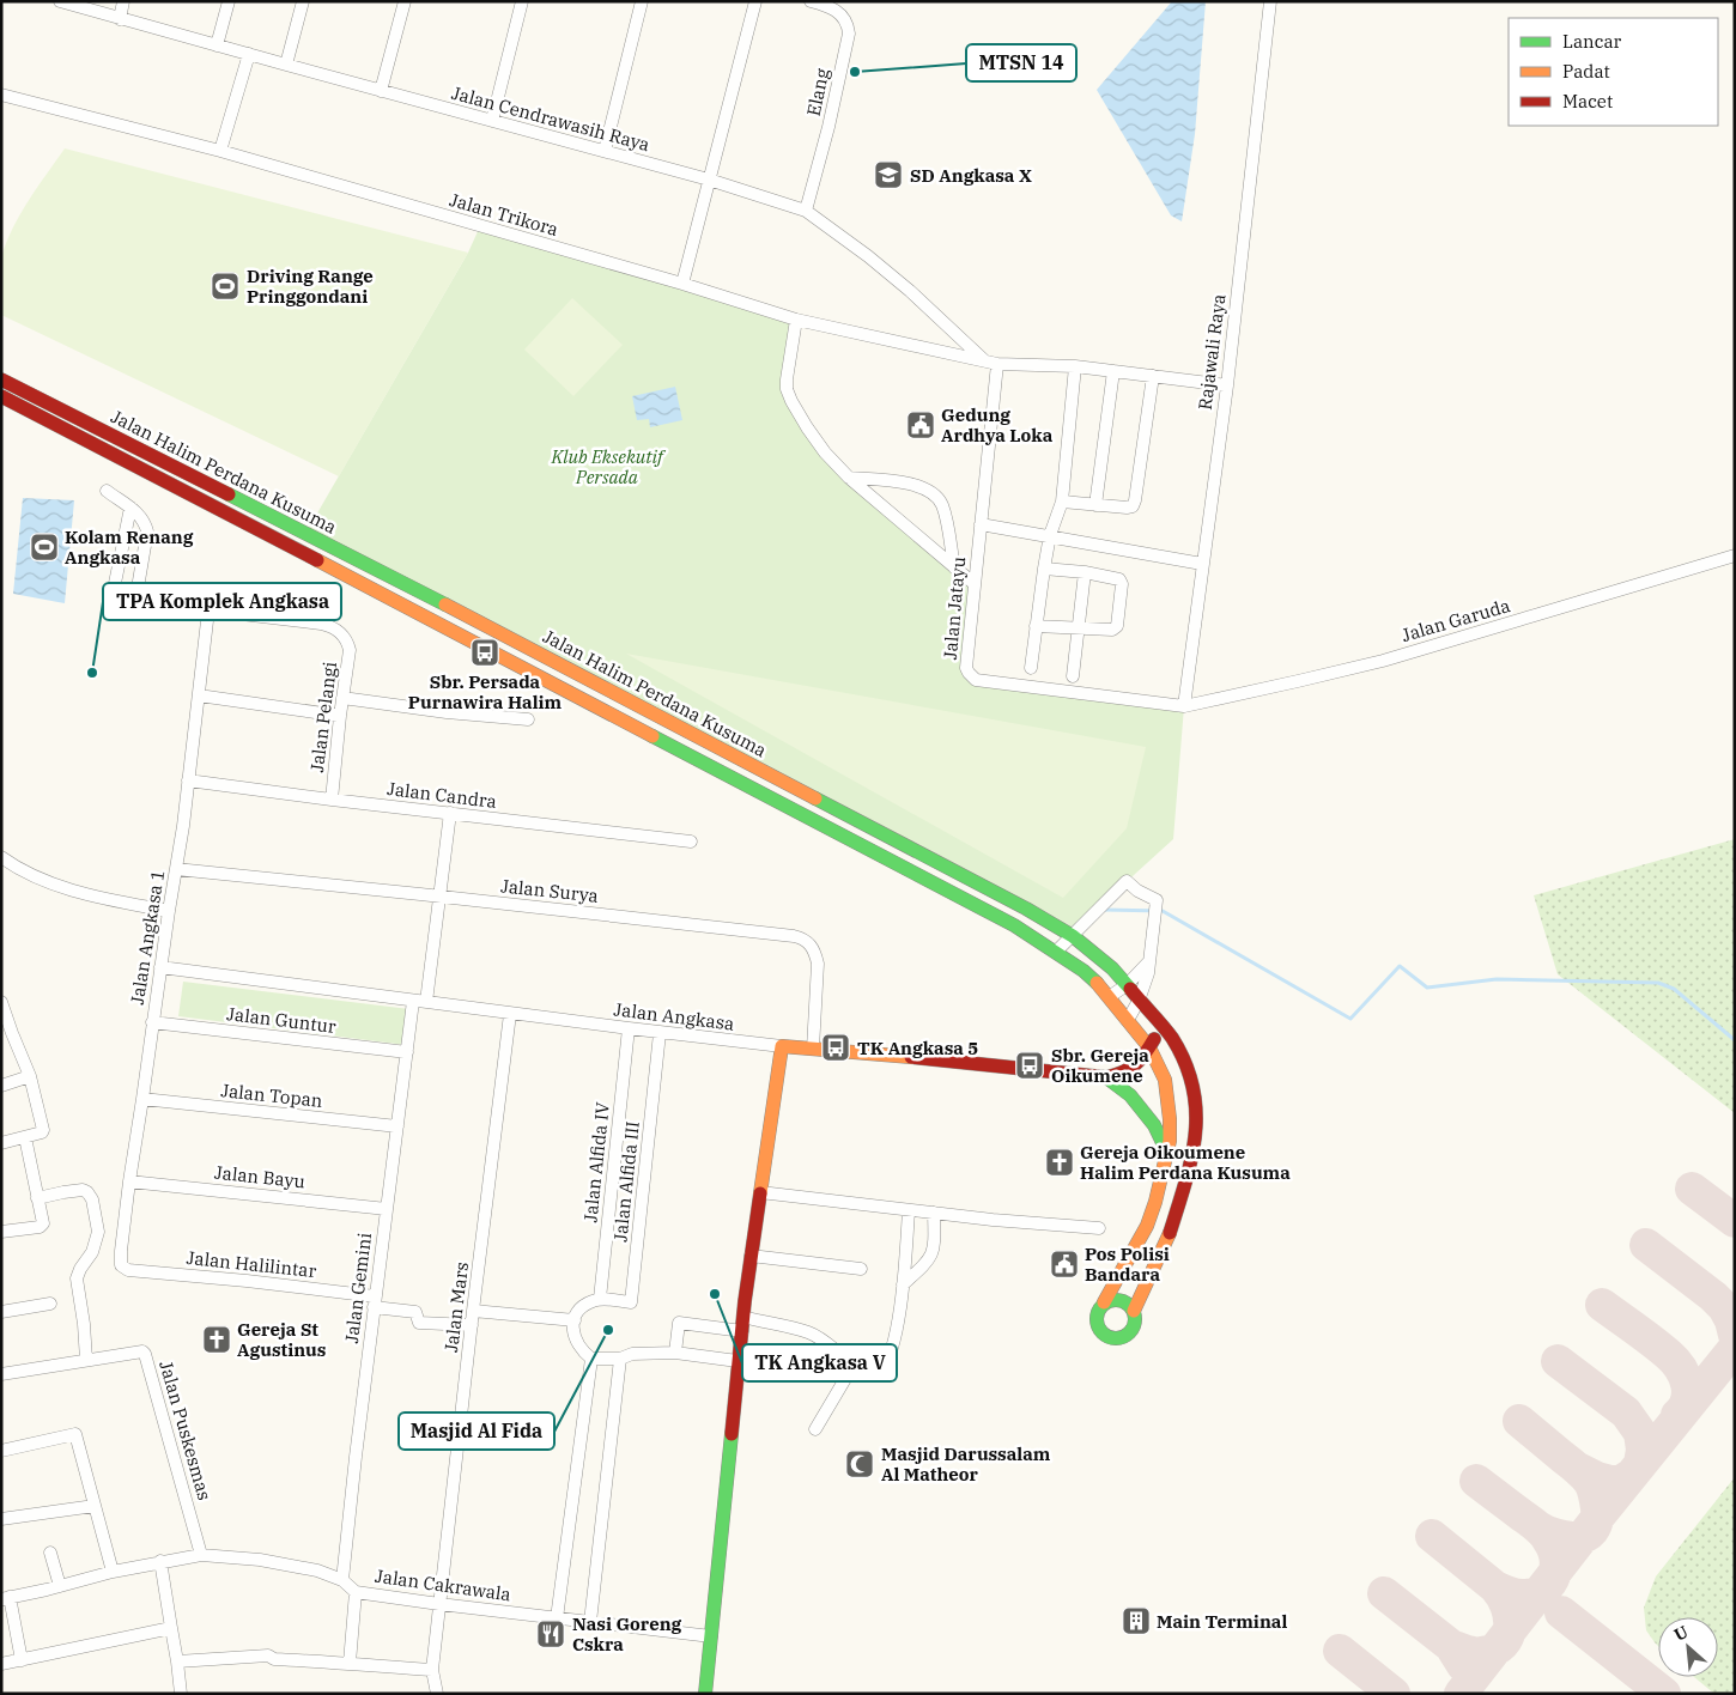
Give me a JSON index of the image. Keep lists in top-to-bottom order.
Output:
{
  "streets": {
    "street": [
      "Elang",
      "Jalan Cendrawasih Raya",
      "Jalan Trikora",
      "Rajawali Raya",
      "Jalan Halim Perdana Kusuma",
      "Jalan Jatayu",
      "Jalan Garuda",
      "Jalan Pelangi",
      "Jalan Candra",
      "Jalan Surya",
      "Jalan Angkasa 1",
      "Jalan Angkasa",
      "Jalan Guntur",
      "Jalan Topan",
      "Jalan Alfida IV",
      "Jalan Bayu",
      "Jalan Alfida III",
      "Jalan Halilintar",
      "Jalan Gemini",
      "Jalan Mars",
      "Jalan Puskesmas",
      "Jalan Cakrawala"
    ]
  },
  "crossings": [
    ["Elang", "Jalan Cendrawasih Raya"],
    ["Jalan Cendrawasih Raya", "Jalan Trikora"],
    ["Jalan Cendrawasih Raya", "Jalan Jatayu"],
    ["Jalan Trikora", "Rajawali Raya"],
    ["Jalan Trikora", "Jalan Jatayu"],
    ["Rajawali Raya", "Jalan Jatayu"],
    ["Rajawali Raya", "Jalan Garuda"],
    ["Jalan Halim Perdana Kusuma", "Jalan Angkasa"],
    ["Jalan Jatayu", "Jalan Garuda"],
    ["Jalan Pelangi", "Jalan Candra"],
    ["Jalan Pelangi", "Jalan Angkasa 1"],
    ["Jalan Candra", "Jalan Angkasa 1"],
    ["Jalan Candra", "Jalan Gemini"],
    ["Jalan Surya", "Jalan Angkasa 1"],
    ["Jalan Surya", "Jalan Angkasa"],
    ["Jalan Surya", "Jalan Gemini"],
    ["Jalan Angkasa 1", "Jalan Angkasa"],
    ["Jalan Angkasa 1", "Jalan Guntur"],
    ["Jalan Angkasa 1", "Jalan Topan"],
    ["Jalan Angkasa 1", "Jalan Bayu"],
    ["Jalan Angkasa 1", "Jalan Halilintar"],
    ["Jalan Angkasa", "Jalan Alfida IV"],
    ["Jalan Angkasa", "Jalan Alfida III"],
    ["Jalan Angkasa", "Jalan Gemini"],
    ["Jalan Angkasa", "Jalan Mars"],
    ["Jalan Guntur", "Jalan Gemini"],
    ["Jalan Topan", "Jalan Gemini"],
    ["Jalan Alfida IV", "Jalan Alfida III"],
    ["Jalan Bayu", "Jalan Gemini"],
    ["Jalan Halilintar", "Jalan Gemini"],
    ["Jalan Halilintar", "Jalan Mars"],
    ["Jalan Gemini", "Jalan Cakrawala"],
    ["Jalan Mars", "Jalan Cakrawala"],
    ["Jalan Puskesmas", "Jalan Cakrawala"]
  ],
  "parks": ["Klub Eksekutif Persada"],
  "places": {
    "other": [
      "MTSN 14",
      "TPA Komplek Angkasa",
      "TK Angkasa V",
      "Masjid Al Fida"
    ],
    "school or university": ["SD Angkasa X"],
    "sports": ["Driving Range Pringgondani", "Kolam Renang Angkasa"],
    "public building": ["Gedung Ardhya Loka", "Pos Polisi Bandara"],
    "bus stop": ["Sbr. Persada Purnawira Halim", "TK Angkasa 5", "Sbr. Gereja Oikumene"],
    "church": ["Gereja Oikoumene Halim Perdana Kusuma", "Gereja St Agustinus"],
    "mosque": ["Masjid Darussalam Al Matheor"],
    "building": ["Main Terminal"],
    "restaurant": ["Nasi Goreng Cskra"]
  },
  "legend": ["Lancar", "Padat", "Macet"],
  "north": "top left"
}
